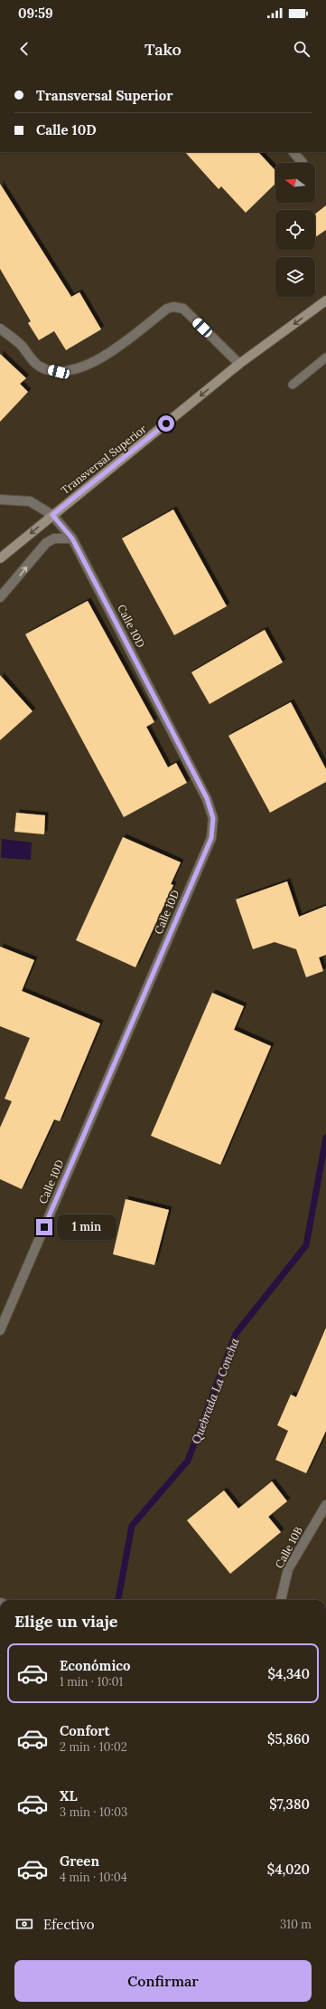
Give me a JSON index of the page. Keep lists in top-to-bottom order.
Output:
{
  "streets": {
    "main road": ["Transversal Superior"],
    "street": ["Calle 10D", "Calle 10B"]
  },
  "crossings": [
    ["Transversal Superior", "Calle 10D"]
  ],
  "one_way": ["Transversal Superior"],
  "water": ["Quebrada La Concha"],
  "north": "left",
  "page": {
    "status": "09:59",
    "header": "Tako",
    "banner": ["Transversal Superior", "Calle 10D"],
    "bubble": "1 min",
    "heading": "Elige un viaje",
    "list": [
      {
        "name": "Económico",
        "note": "1 min · 10:01",
        "value": "$4,340"
      },
      {
        "name": "Confort",
        "note": "2 min · 10:02",
        "value": "$5,860"
      },
      {
        "name": "XL",
        "note": "3 min · 10:03",
        "value": "$7,380"
      },
      {
        "name": "Green",
        "note": "4 min · 10:04",
        "value": "$4,020"
      }
    ],
    "pay": ["Efectivo", "310 m"],
    "buttons": "Confirmar"
  }
}
